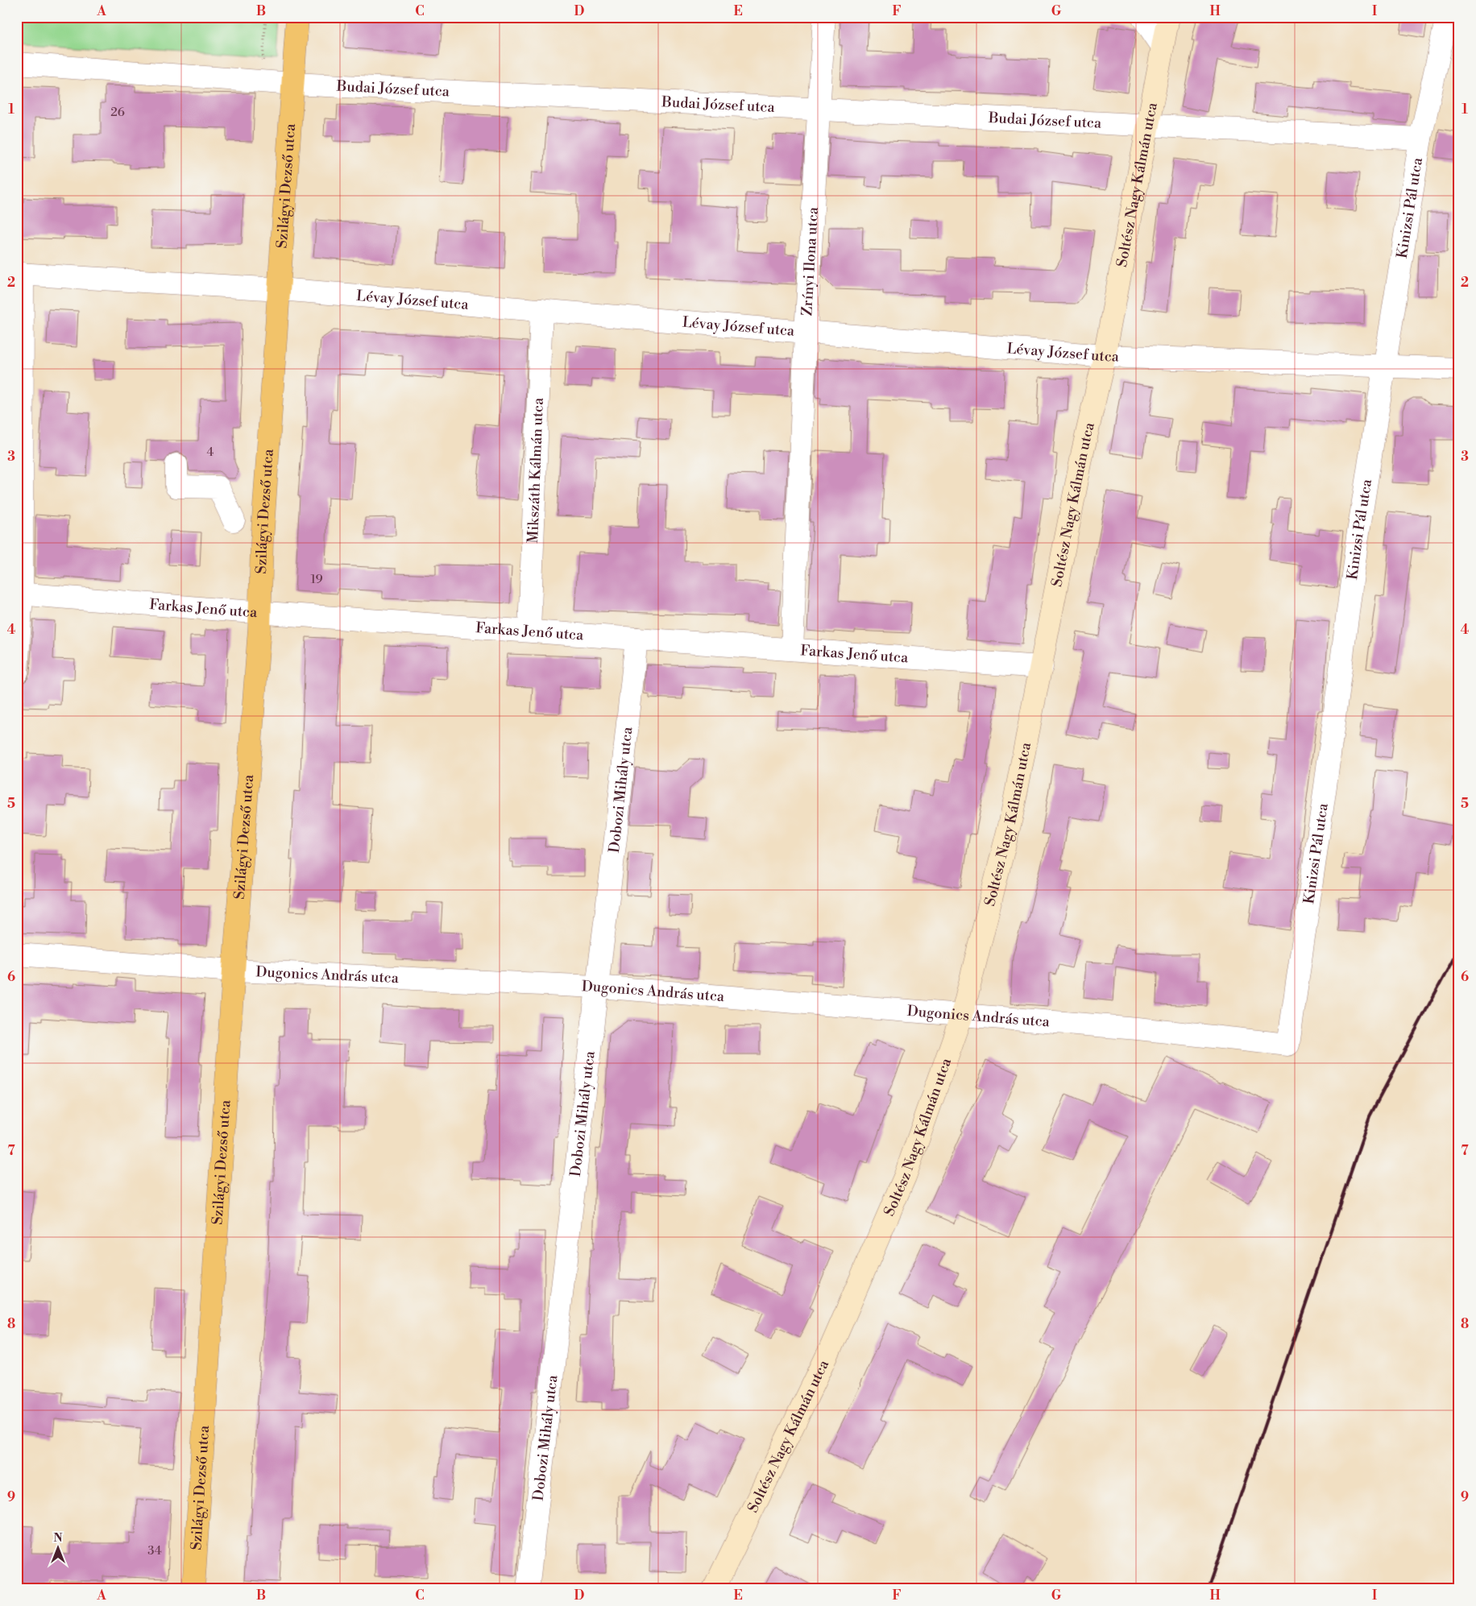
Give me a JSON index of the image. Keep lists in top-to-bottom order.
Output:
{
  "streets": {
    "main road": ["Szilágyi Dezső utca"],
    "street": [
      "Budai József utca",
      "Soltész Nagy Kálmán utca",
      "Kinizsi Pál utca",
      "Zrínyi Ilona utca",
      "Lévay József utca",
      "Mikszáth Kálmán utca",
      "Farkas Jenő utca",
      "Dobozi Mihály utca",
      "Dugonics András utca"
    ]
  },
  "crossings": [
    ["Budai József utca", "Soltész Nagy Kálmán utca"],
    ["Budai József utca", "Szilágyi Dezső utca"],
    ["Budai József utca", "Kinizsi Pál utca"],
    ["Budai József utca", "Zrínyi Ilona utca"],
    ["Soltész Nagy Kálmán utca", "Lévay József utca"],
    ["Soltész Nagy Kálmán utca", "Farkas Jenő utca"],
    ["Soltész Nagy Kálmán utca", "Dugonics András utca"],
    ["Szilágyi Dezső utca", "Lévay József utca"],
    ["Szilágyi Dezső utca", "Farkas Jenő utca"],
    ["Szilágyi Dezső utca", "Dugonics András utca"],
    ["Kinizsi Pál utca", "Lévay József utca"],
    ["Kinizsi Pál utca", "Dugonics András utca"],
    ["Zrínyi Ilona utca", "Lévay József utca"],
    ["Zrínyi Ilona utca", "Farkas Jenő utca"],
    ["Lévay József utca", "Mikszáth Kálmán utca"],
    ["Mikszáth Kálmán utca", "Farkas Jenő utca"],
    ["Farkas Jenő utca", "Dobozi Mihály utca"],
    ["Dobozi Mihály utca", "Dugonics András utca"]
  ],
  "house_numbers": [
    "26",
    "4",
    "19",
    "34"
  ],
  "north": "top",
  "grid": {
    "columns": [
      "A",
      "B",
      "C",
      "D",
      "E",
      "F",
      "G",
      "H",
      "I"
    ],
    "rows": [
      "1",
      "2",
      "3",
      "4",
      "5",
      "6",
      "7",
      "8",
      "9"
    ]
  }
}
